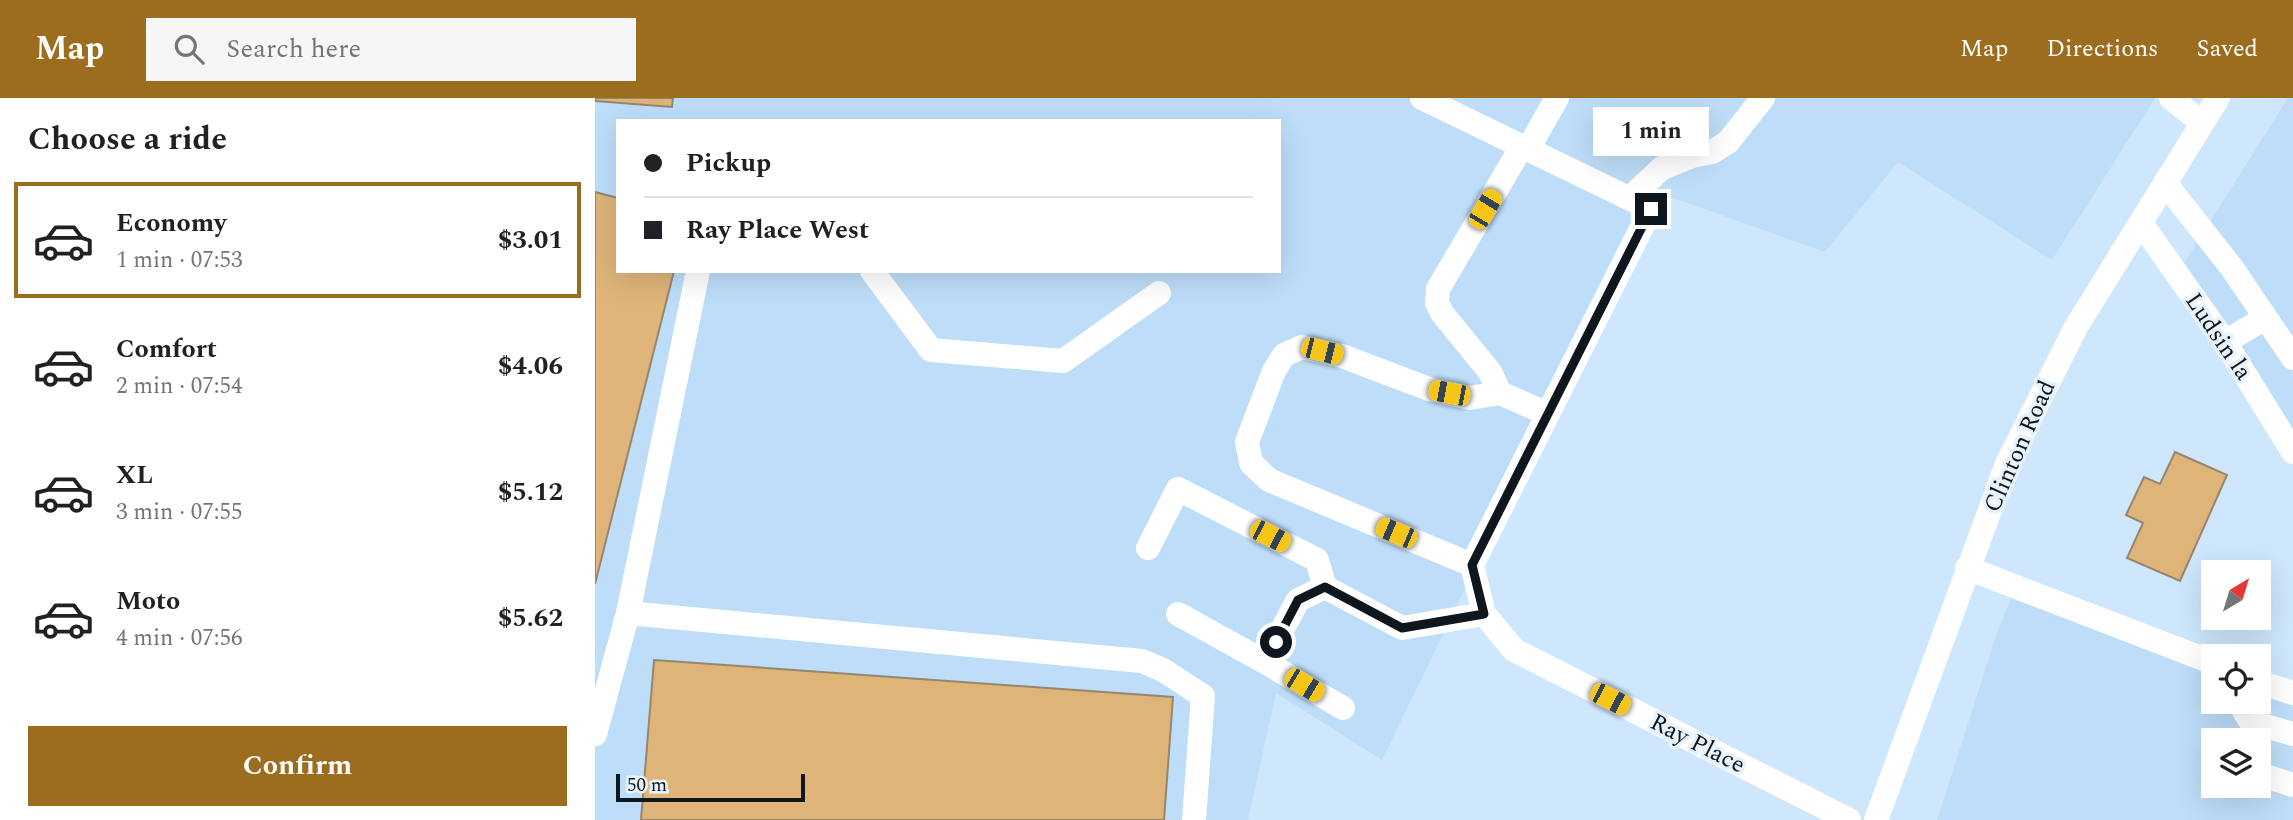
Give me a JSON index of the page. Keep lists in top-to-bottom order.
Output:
{
  "streets": {
    "street": ["Ludsin la", "Clinton Road", "Ray Place"]
  },
  "crossings": [
    ["Ludsin la", "Clinton Road"]
  ],
  "scale_bar": "50 m",
  "north": "top right",
  "page": {
    "header": "Map",
    "search": "Search here",
    "nav": ["Map", "Directions", "Saved"],
    "heading": "Choose a ride",
    "bubble": "1 min",
    "banner": ["Pickup", "Ray Place West"],
    "list": [
      {
        "name": "Economy",
        "note": "1 min · 07:53",
        "value": "$3.01"
      },
      {
        "name": "Comfort",
        "note": "2 min · 07:54",
        "value": "$4.06"
      },
      {
        "name": "XL",
        "note": "3 min · 07:55",
        "value": "$5.12"
      },
      {
        "name": "Moto",
        "note": "4 min · 07:56",
        "value": "$5.62"
      }
    ],
    "buttons": "Confirm",
    "scale": "50 m"
  }
}
